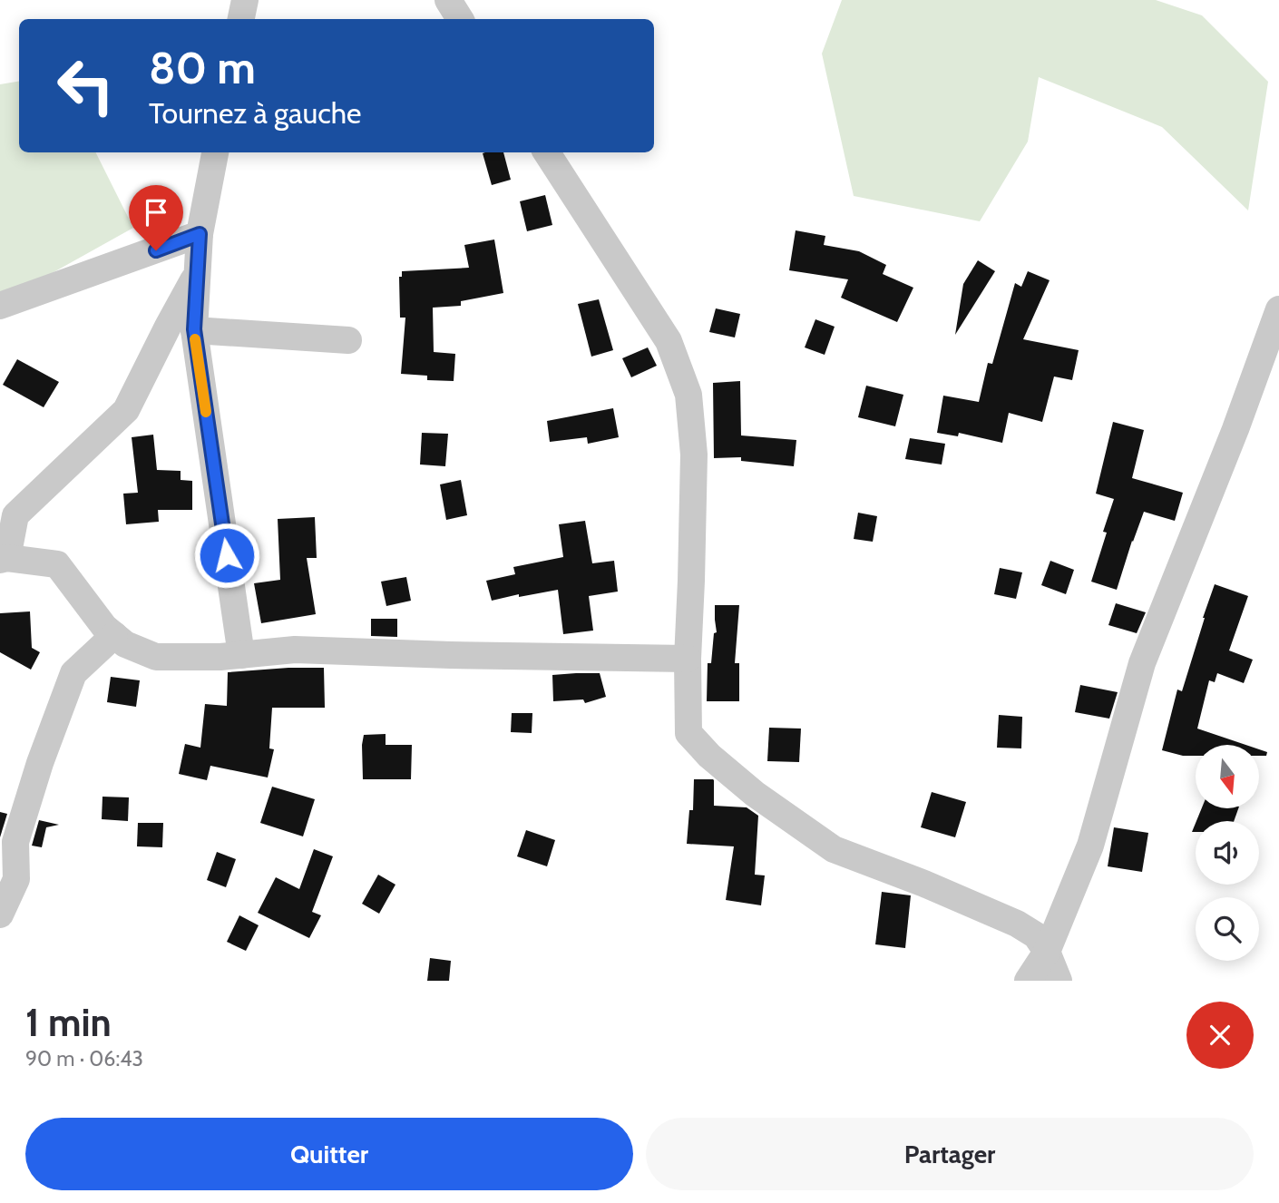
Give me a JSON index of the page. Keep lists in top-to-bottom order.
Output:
{
  "north": "bottom",
  "page": {
    "turn": ["80 m", "Tournez à gauche"],
    "heading": ["1 min", "90 m · 06:43"],
    "buttons": ["Quitter", "Partager"]
  }
}
